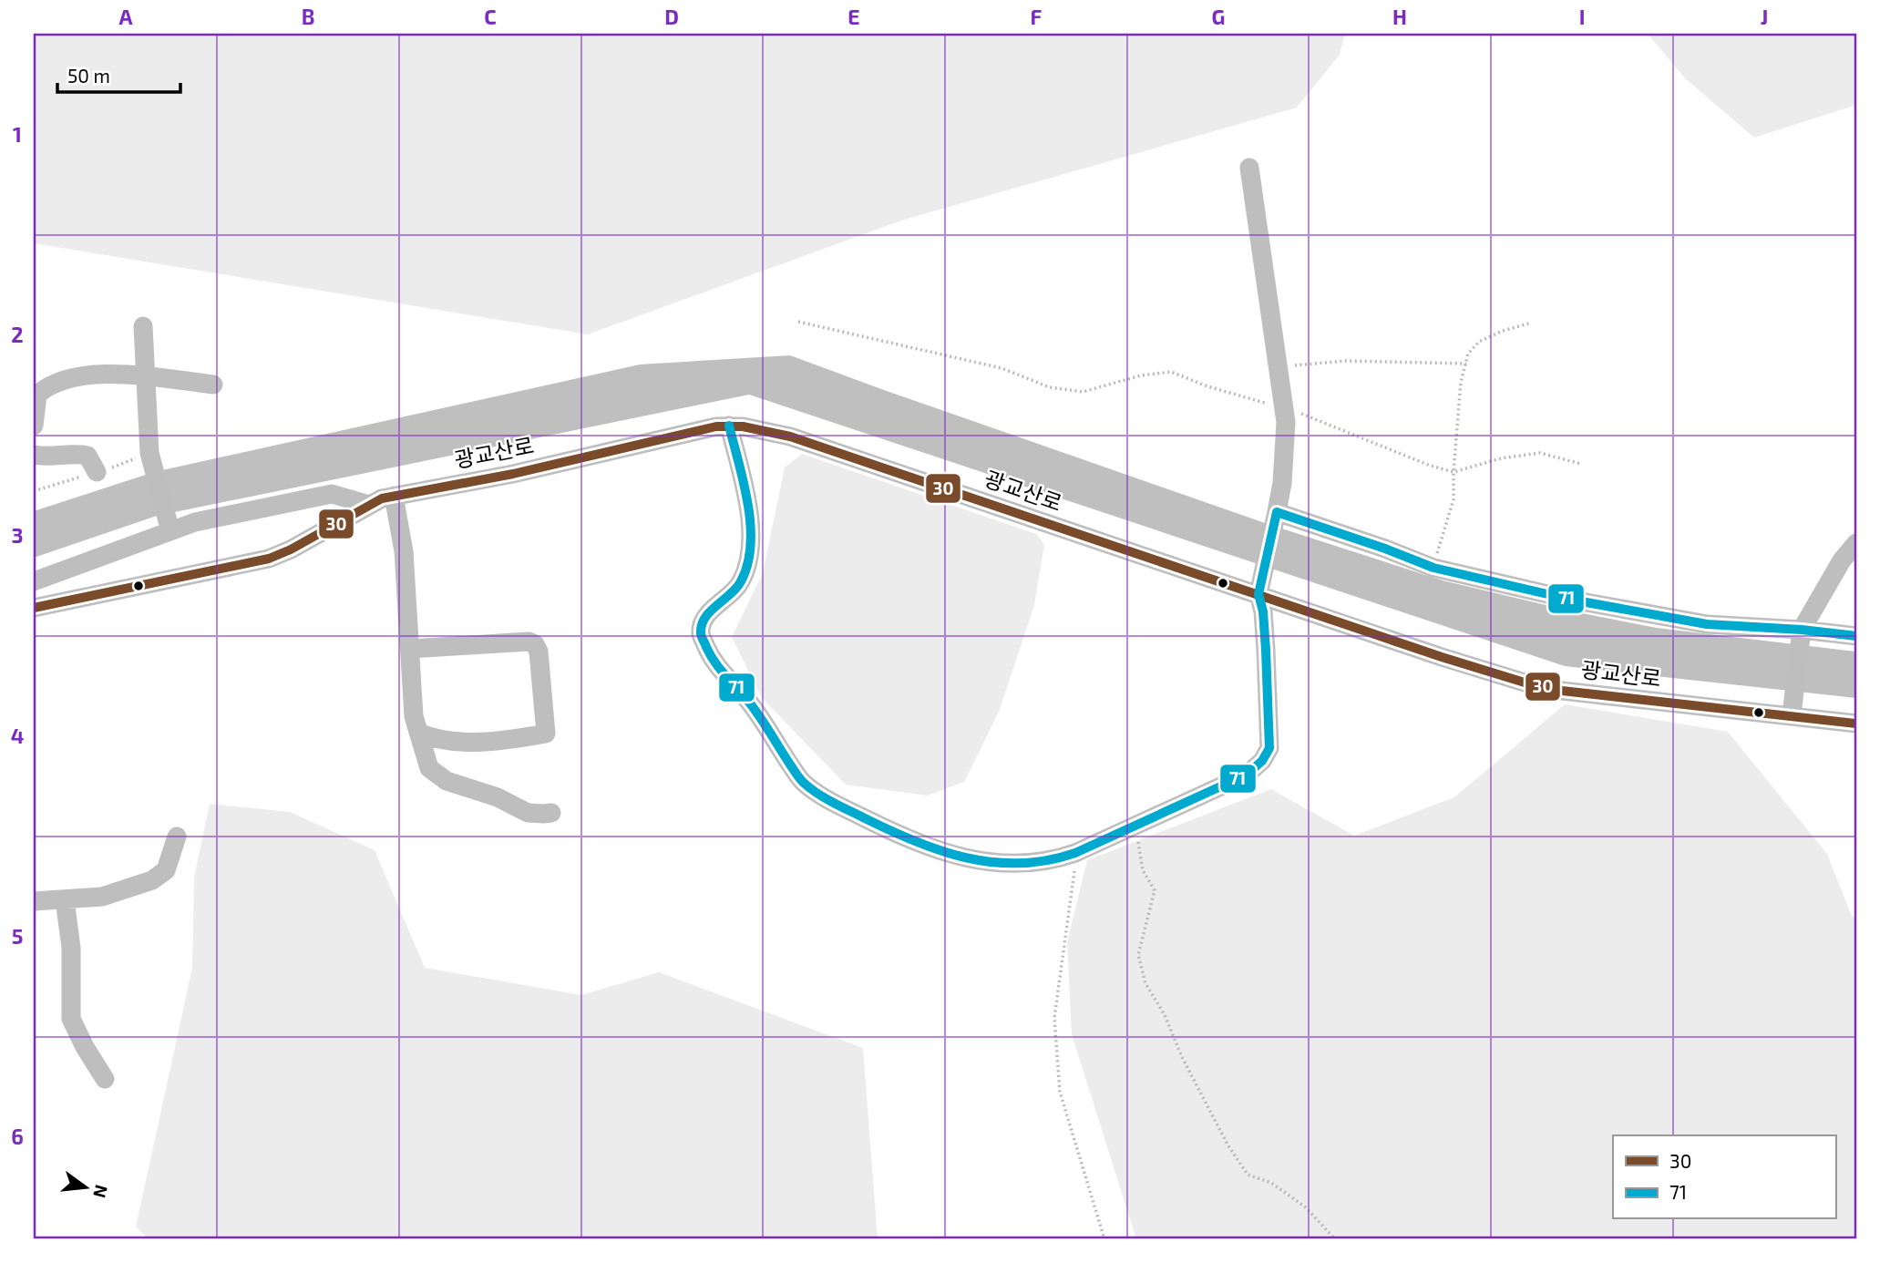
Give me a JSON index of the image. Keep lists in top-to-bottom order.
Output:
{
  "streets": {
    "street": ["광교산로"]
  },
  "lines": ["transit line 71", "transit line 30"],
  "legend": ["30", "71"],
  "scale_bar": "50 m",
  "north": "right",
  "grid": {
    "columns": [
      "A",
      "B",
      "C",
      "D",
      "E",
      "F",
      "G",
      "H",
      "I",
      "J"
    ],
    "rows": [
      "1",
      "2",
      "3",
      "4",
      "5",
      "6"
    ]
  }
}
